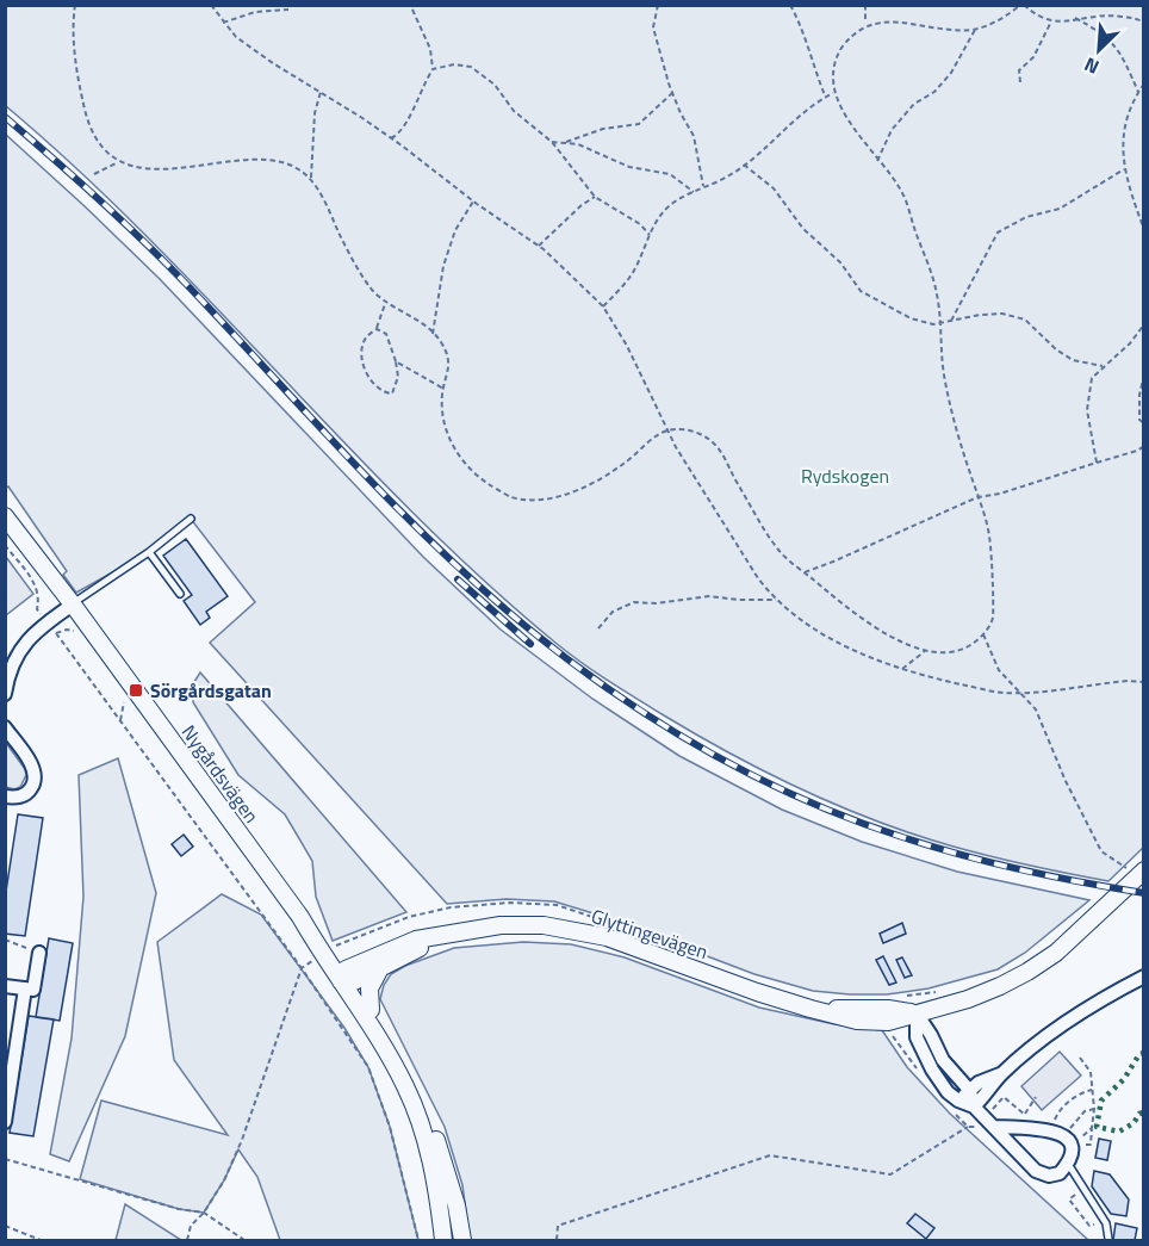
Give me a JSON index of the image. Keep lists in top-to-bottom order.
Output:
{
  "streets": {
    "street": ["Nygårdsvägen", "Glyttingevägen"]
  },
  "crossings": [
    ["Nygårdsvägen", "Glyttingevägen"]
  ],
  "parks": ["Rydskogen"],
  "places": {
    "transit": ["Sörgårdsgatan"]
  },
  "north": "bottom left"
}
